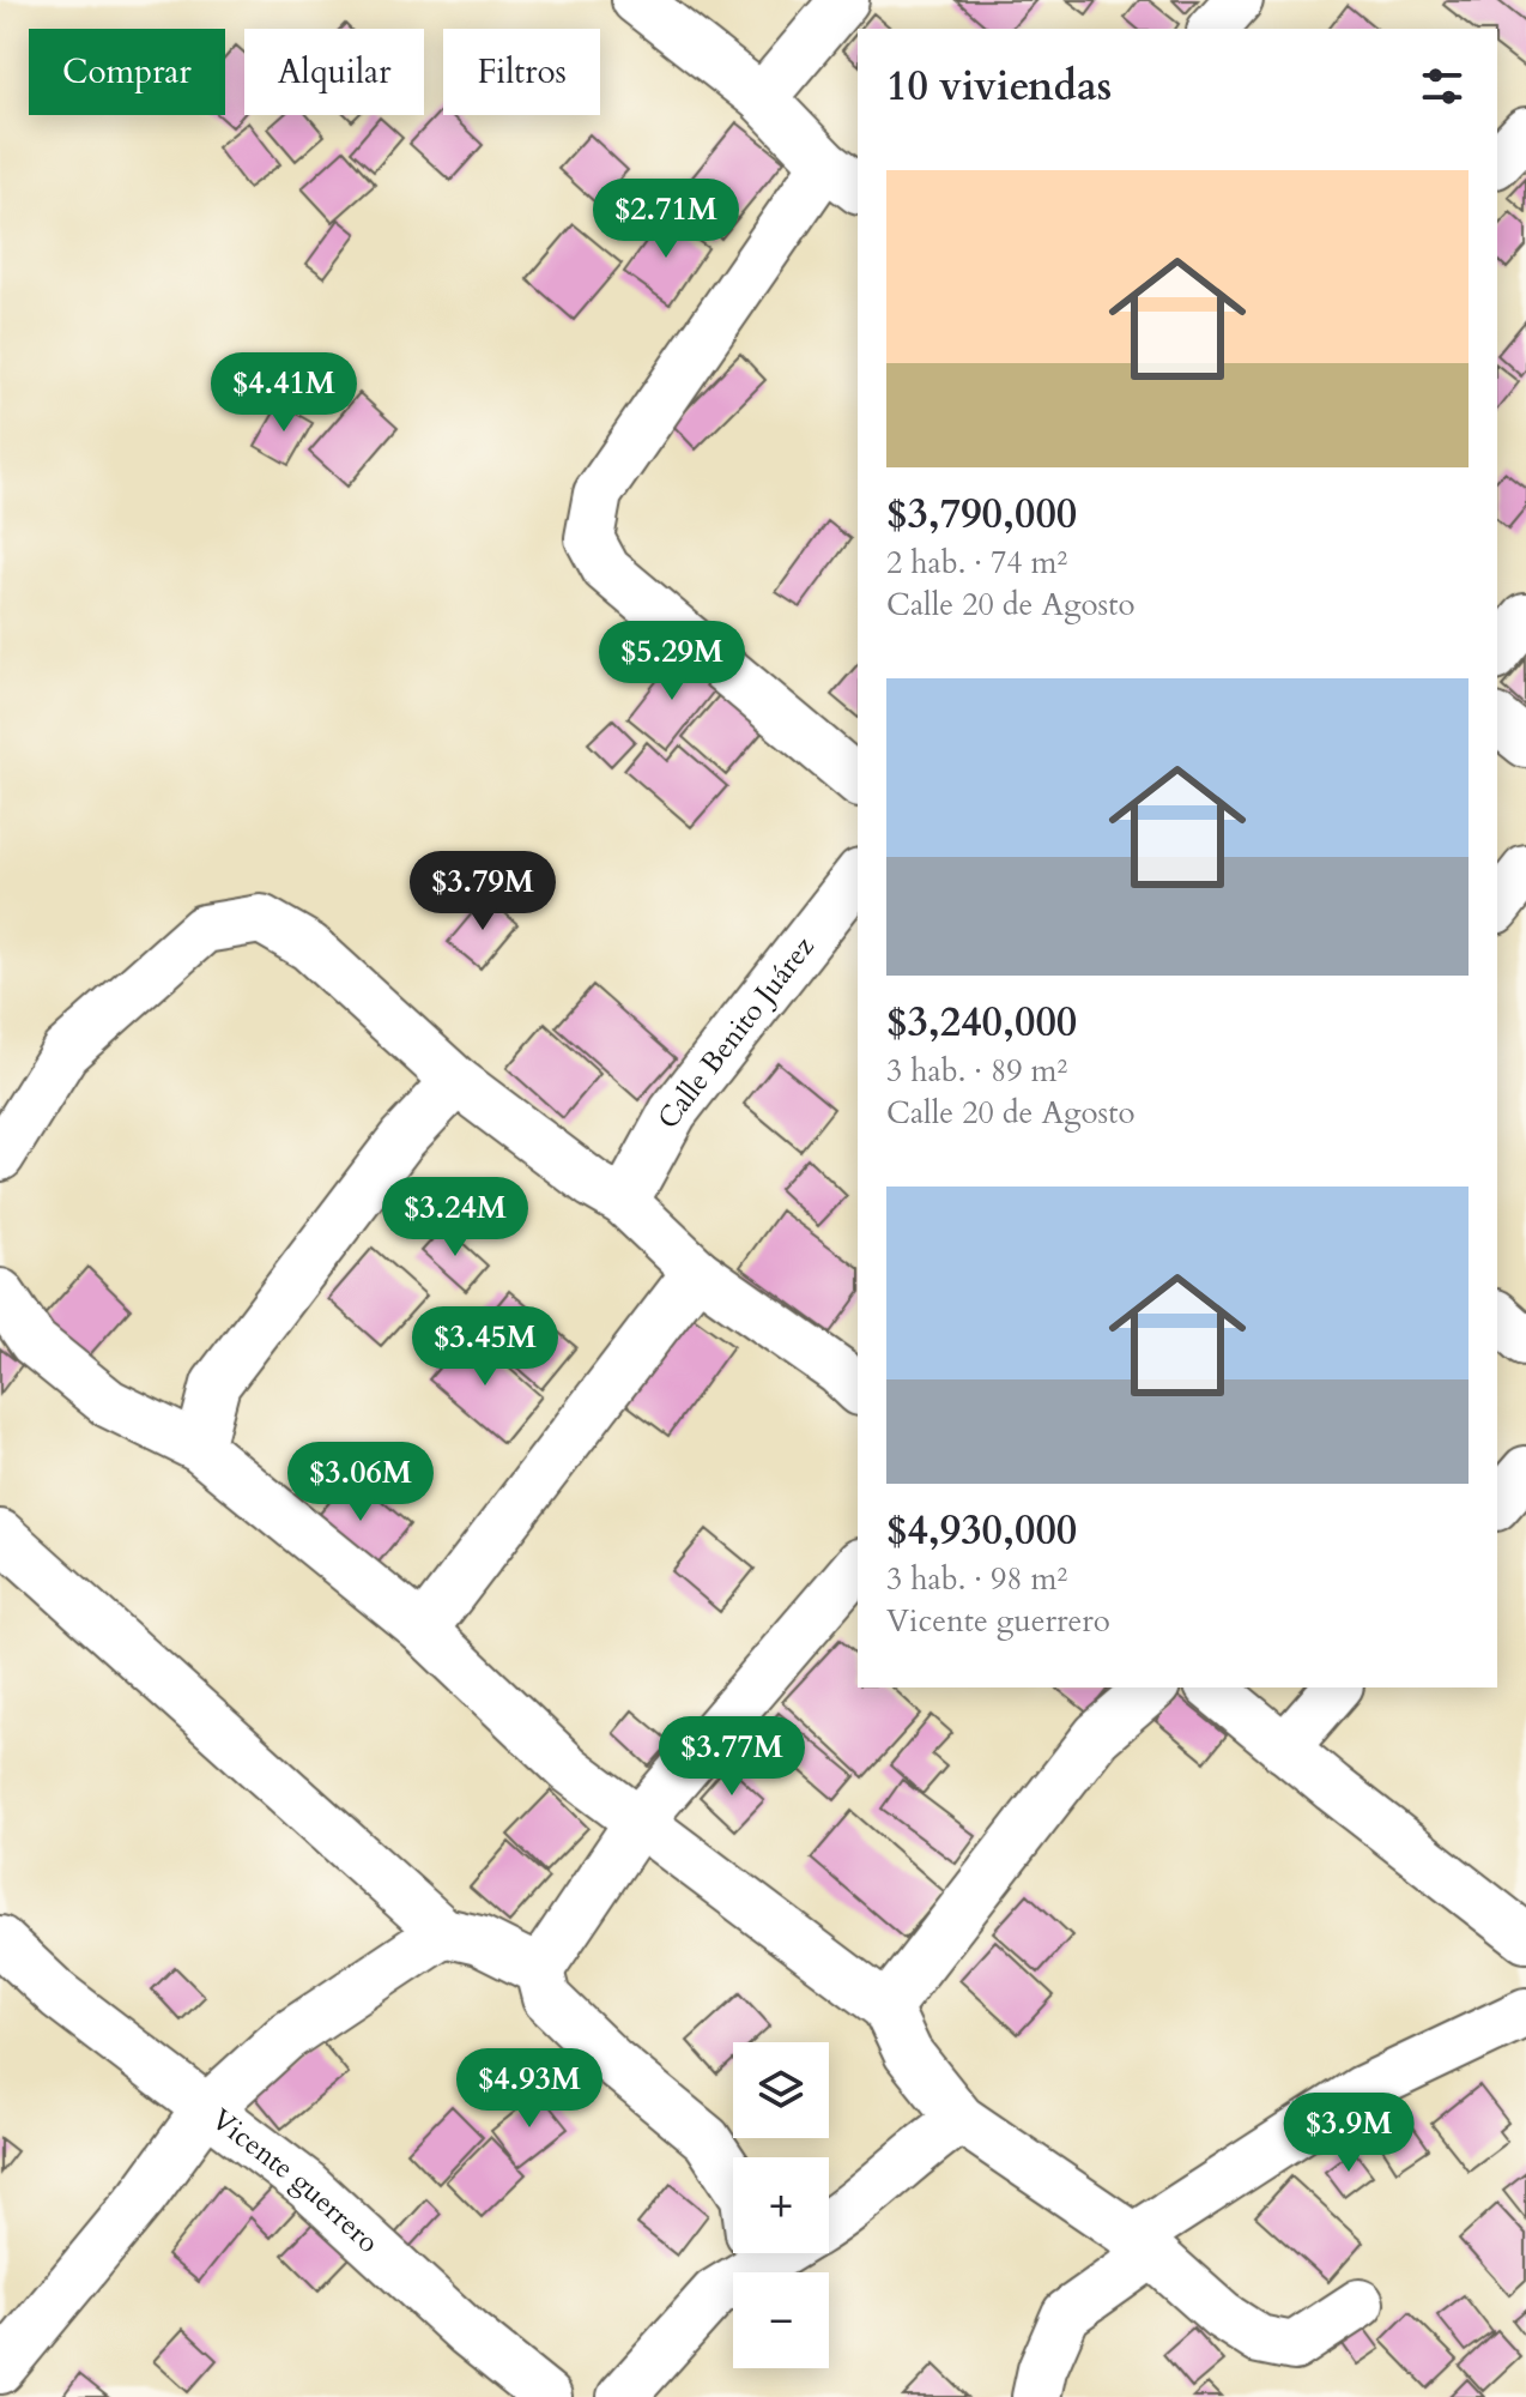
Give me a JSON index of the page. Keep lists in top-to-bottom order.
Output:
{
  "streets": {
    "street": ["Calle Benito Juárez", "Vicente guerrero"]
  },
  "page": {
    "chip": ["Comprar", "Alquilar", "Filtros"],
    "heading": "10 viviendas",
    "list": [
      {
        "name": "$3,790,000",
        "note": "2 hab. · 74 m² · Calle 20 de Agosto"
      },
      {
        "name": "$3,240,000",
        "note": "3 hab. · 89 m² · Calle 20 de Agosto"
      },
      {
        "name": "$4,930,000",
        "note": "3 hab. · 98 m² · Vicente guerrero"
      }
    ],
    "price": [
      "$2.71M",
      "$4.41M",
      "$5.29M",
      "$3.79M",
      "$3.24M",
      "$3.45M",
      "$3.06M",
      "$3.77M",
      "$4.93M",
      "$3.9M"
    ],
    "map_buttons": ["+", "−"]
  }
}
